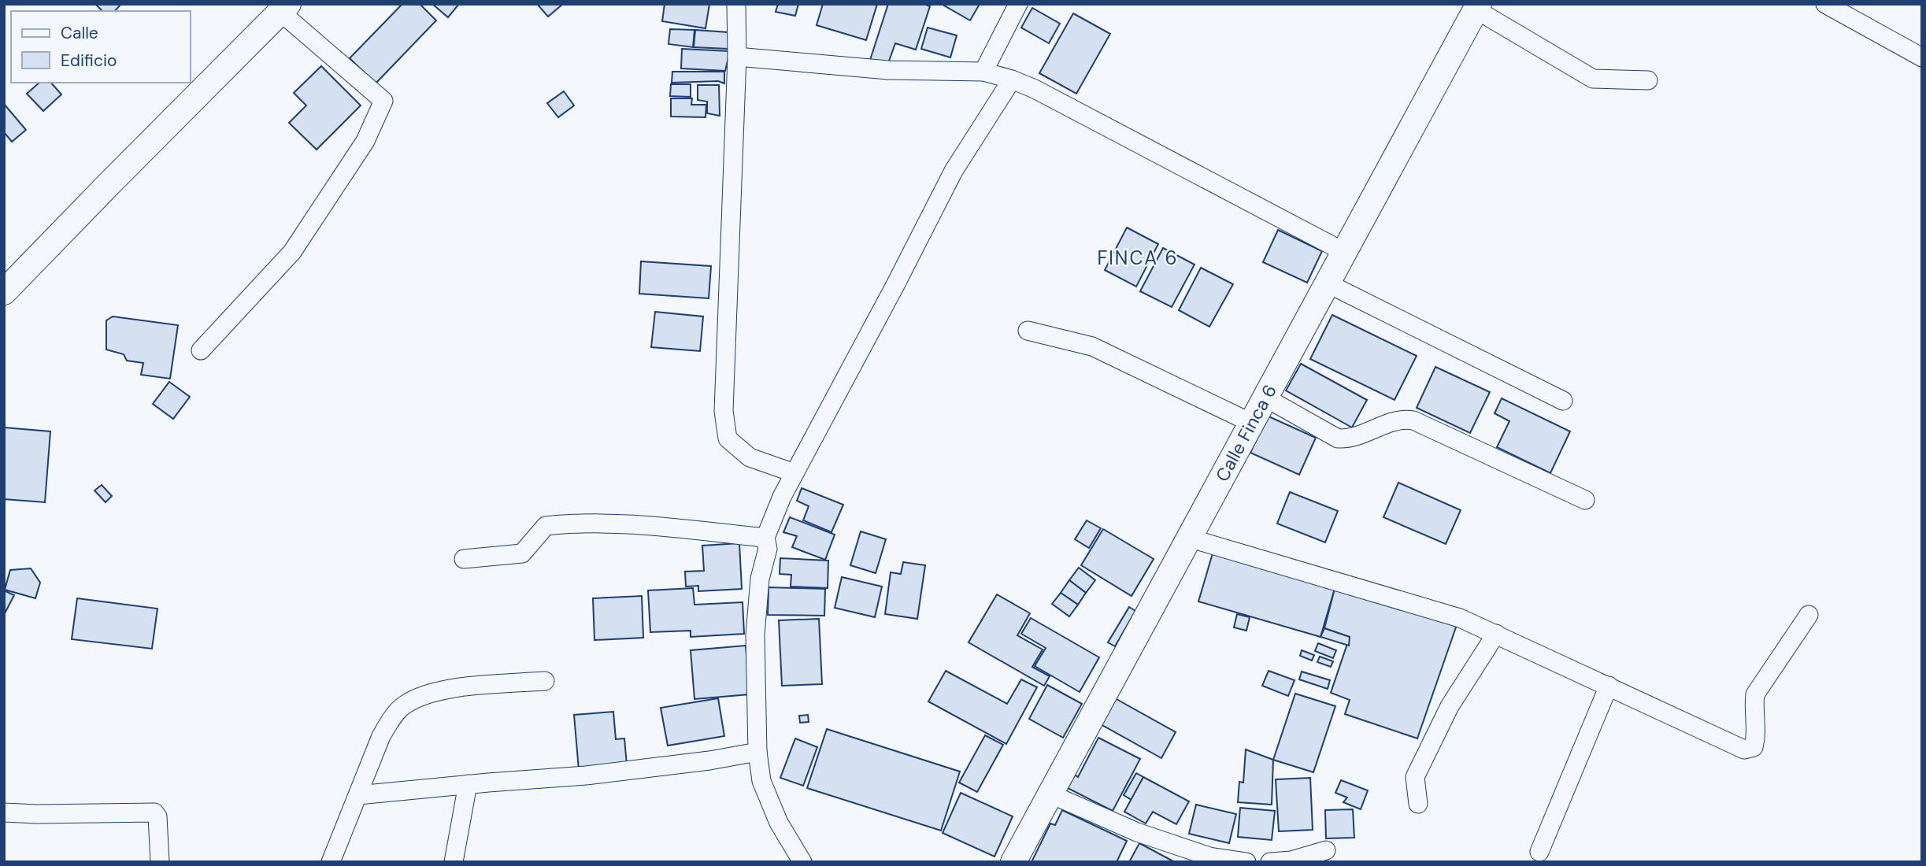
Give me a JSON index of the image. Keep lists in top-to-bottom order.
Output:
{
  "streets": {
    "street": ["Calle Finca 6"]
  },
  "districts": ["FINCA 6"],
  "legend": ["Calle", "Edificio"]
}
